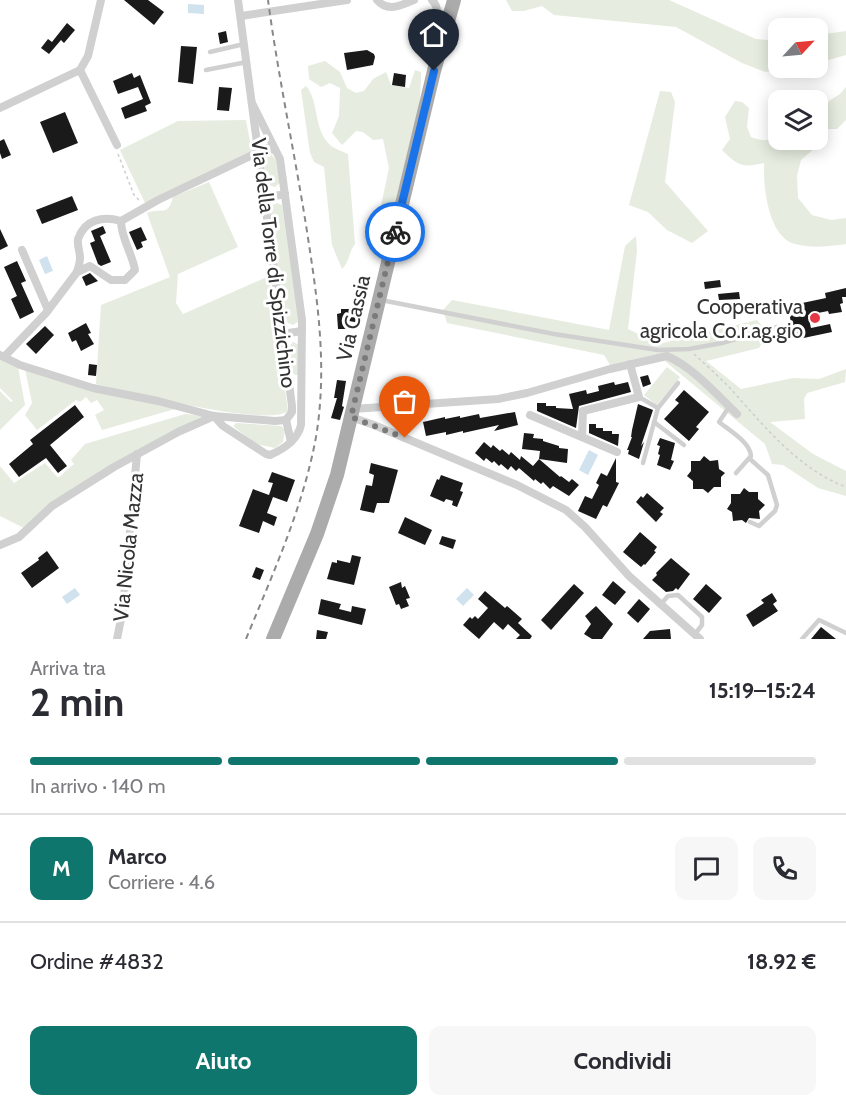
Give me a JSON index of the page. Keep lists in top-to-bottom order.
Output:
{
  "streets": {
    "main road": ["Via Cassia"],
    "street": ["Via della Torre di Spizzichino", "Via Nicola Mazza"]
  },
  "places": ["Cooperativa agricola Co.r.ag.gio"],
  "north": "top right",
  "page": {
    "heading": ["2 min", "Arriva tra", "15:19–15:24"],
    "panel": [
      "Marco",
      "Corriere · 4.6",
      "Ordine #4832",
      "18.92 €"
    ],
    "bar": "In arrivo · 140 m",
    "round": "M",
    "buttons": ["Aiuto", "Condividi"]
  }
}
